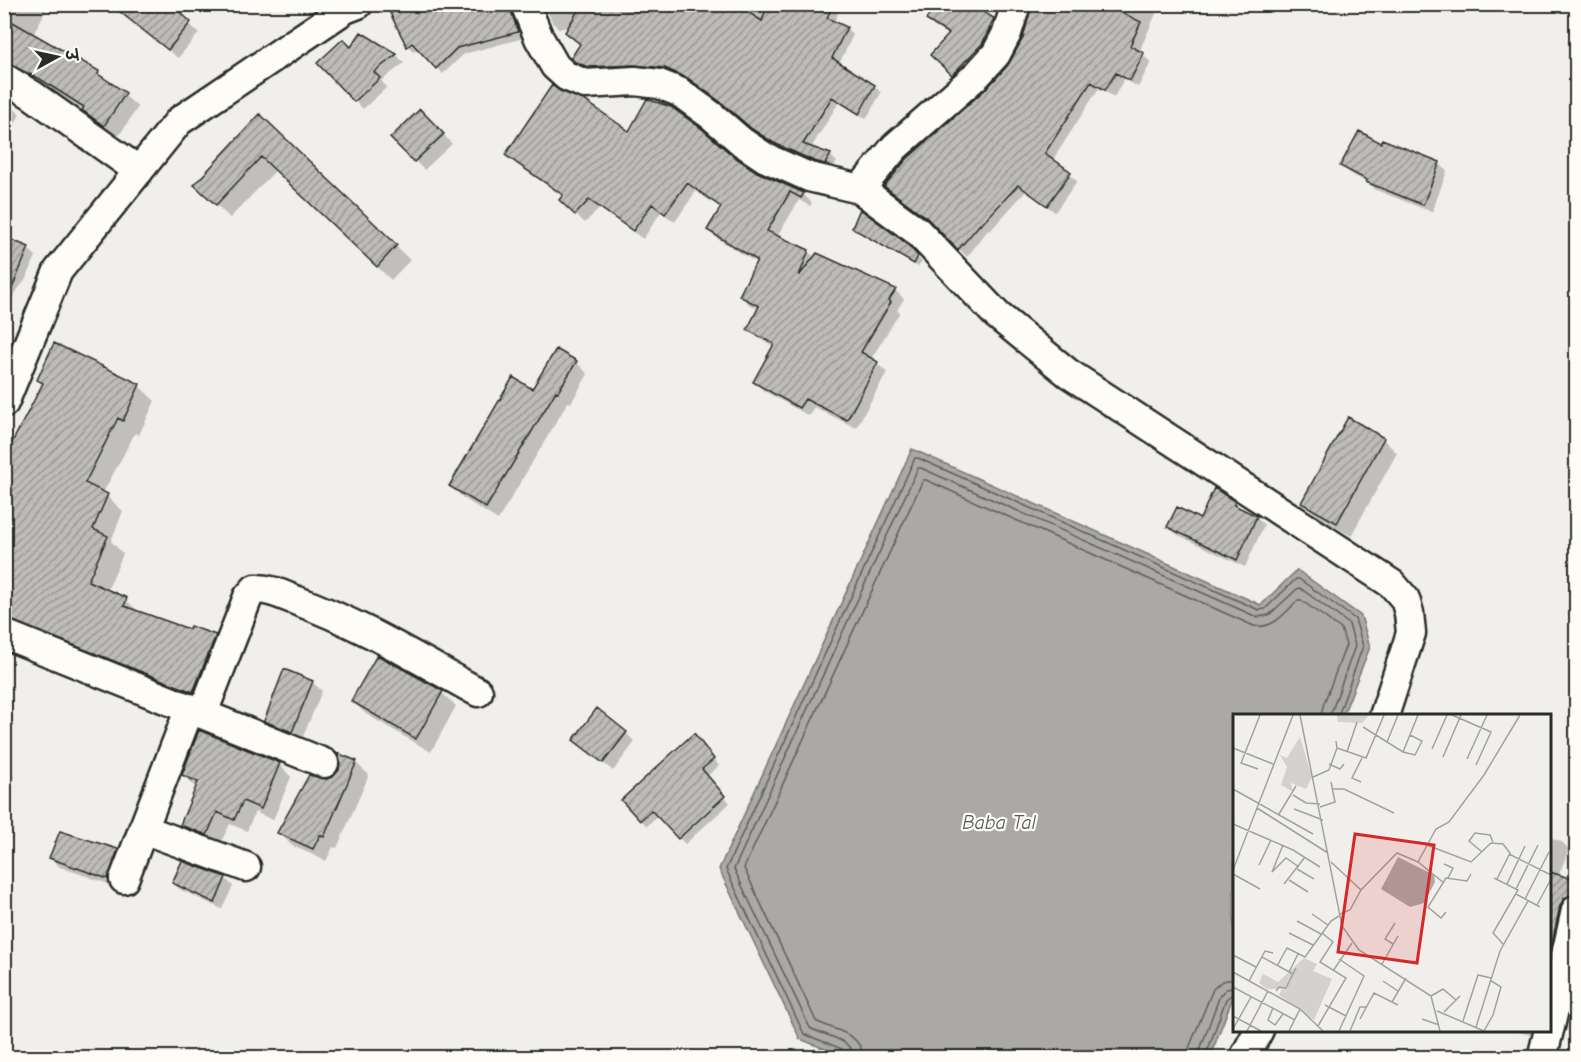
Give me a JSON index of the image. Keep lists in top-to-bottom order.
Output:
{
  "water": ["Baba Tal"],
  "north": "right"
}
